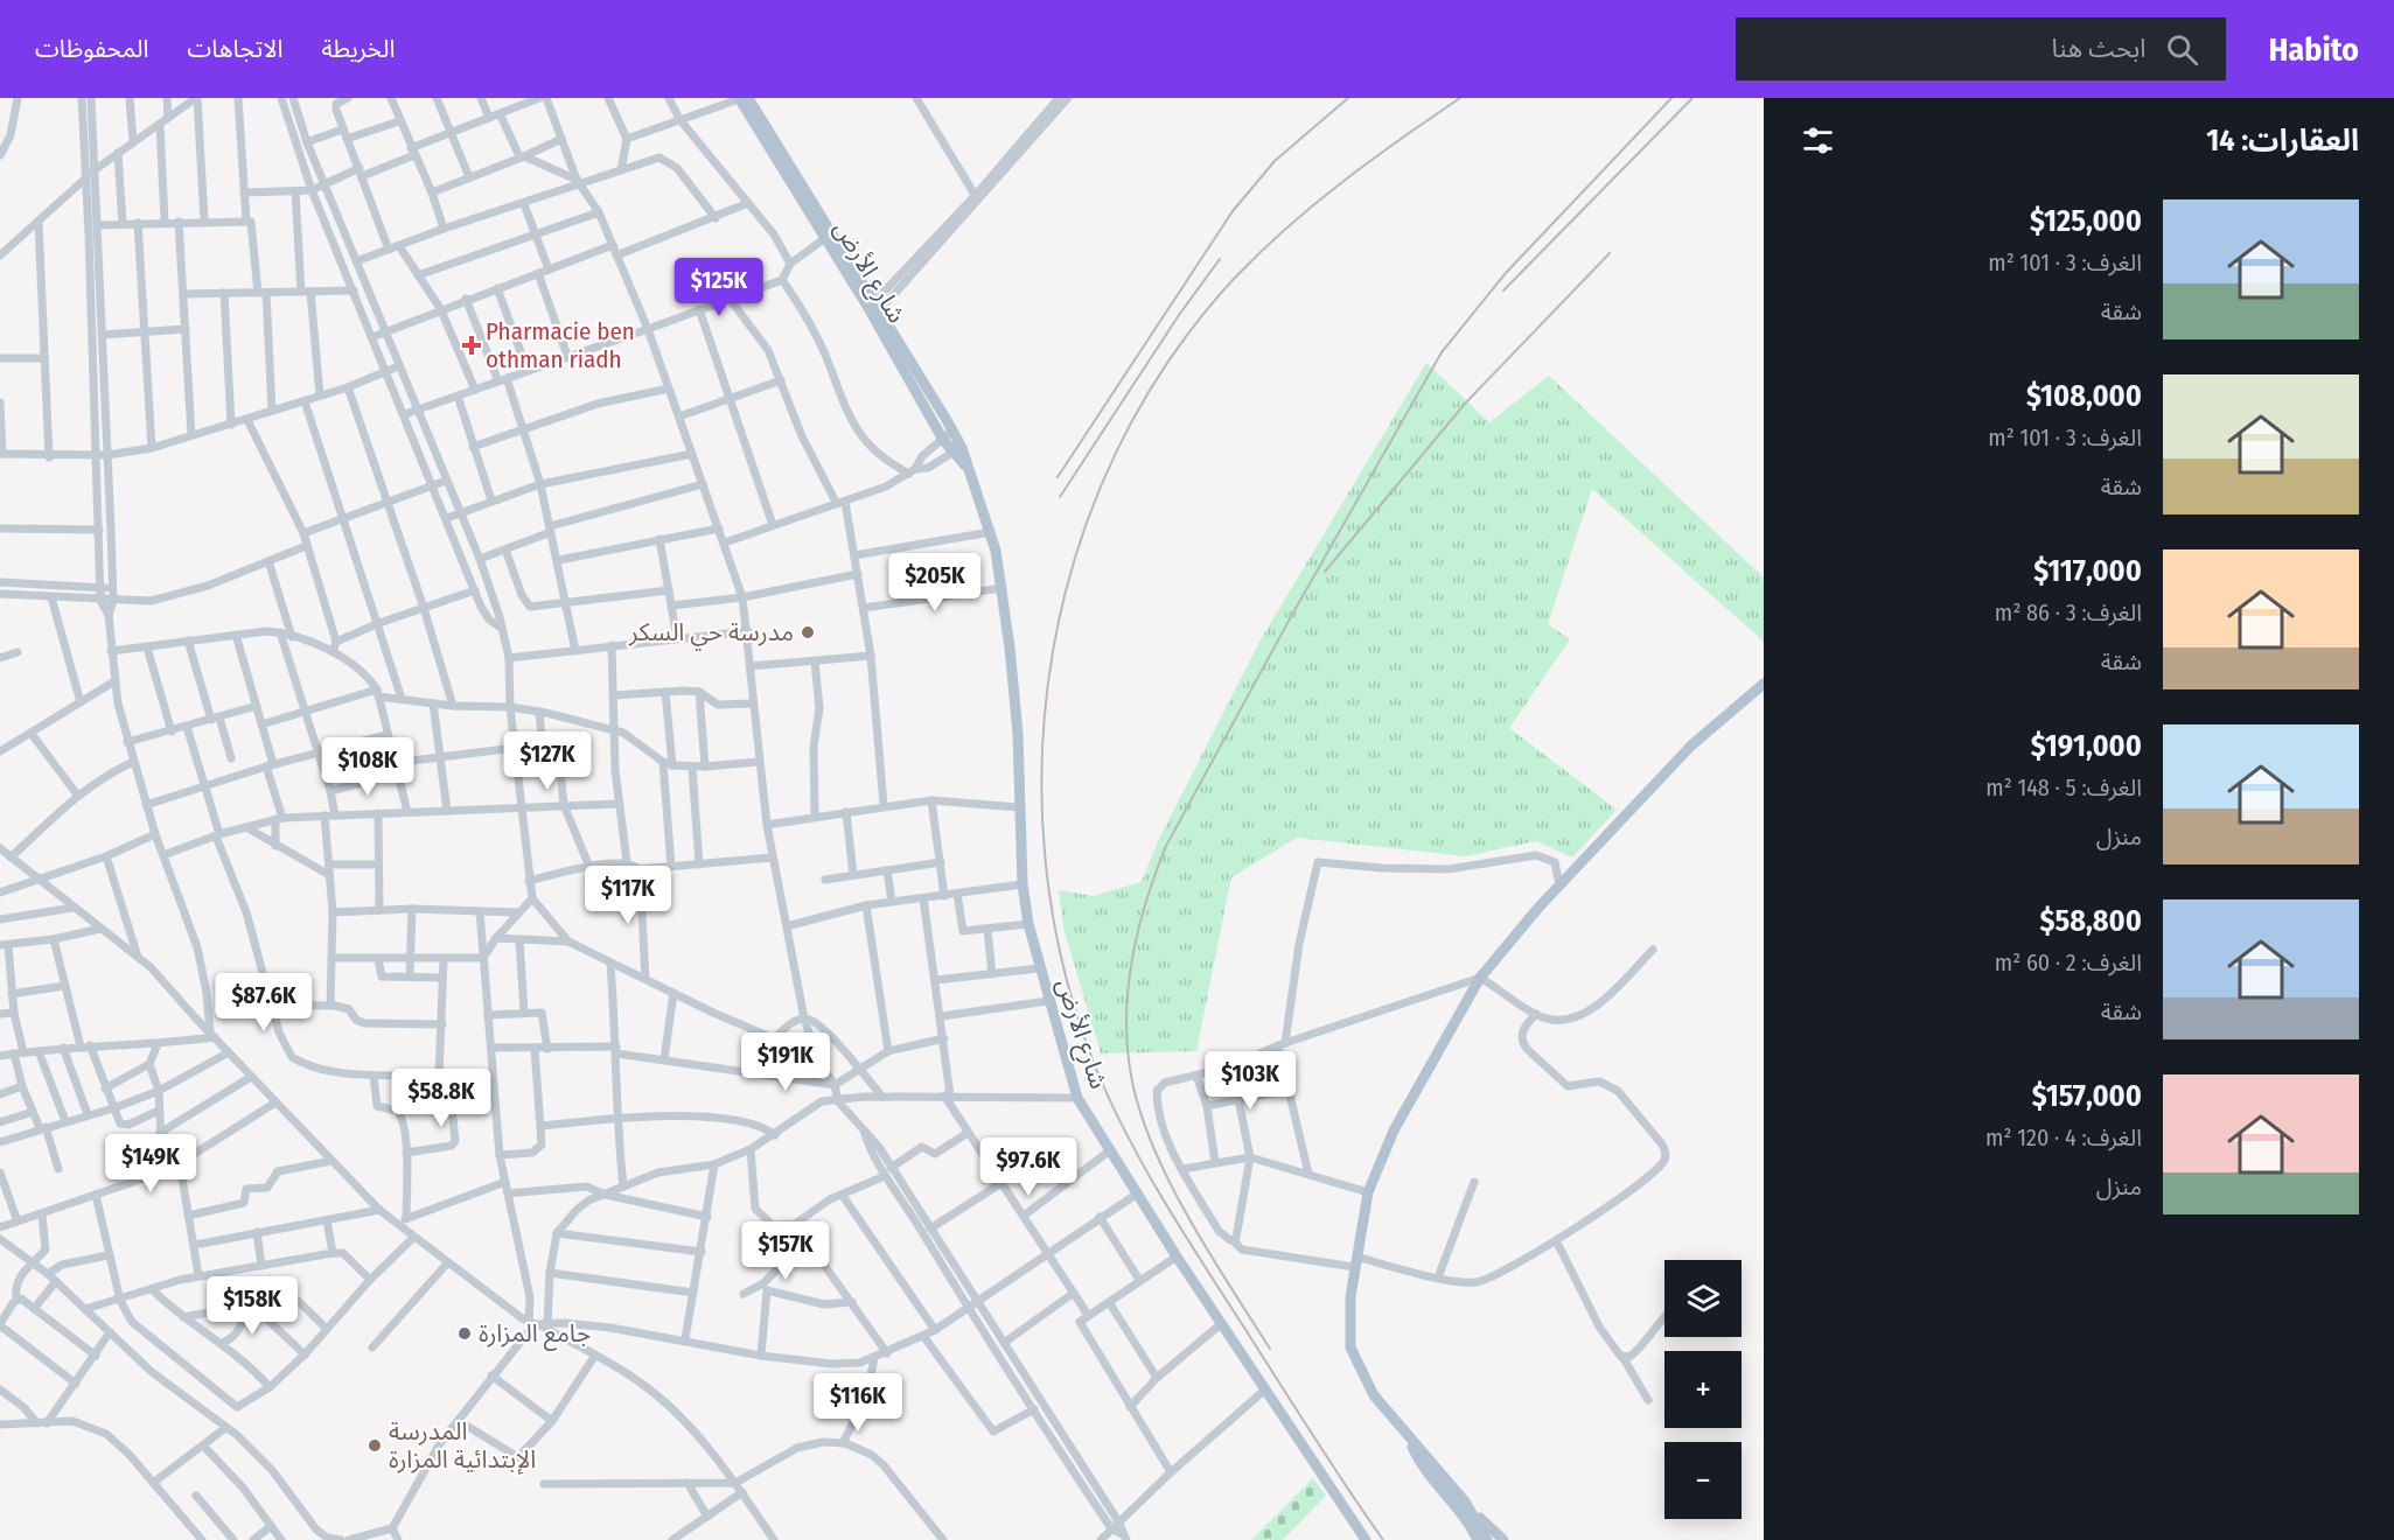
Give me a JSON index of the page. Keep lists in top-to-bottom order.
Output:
{
  "streets": {
    "main road": ["شارع الأرض"]
  },
  "places": {
    "health": ["Pharmacie ben othman riadh"],
    "other": ["مدرسة حي السكر", "جامع المزارة", "المدرسة الإبتدائية المزارة"]
  },
  "page": {
    "header": "Habito",
    "search": "ابحث هنا",
    "nav": ["الخريطة", "الاتجاهات", "المحفوظات"],
    "heading": "العقارات: 14",
    "list": [
      {
        "name": "$125,000",
        "note": "الغرف: 3 · 101 m² · شقة"
      },
      {
        "name": "$108,000",
        "note": "الغرف: 3 · 101 m² · شقة"
      },
      {
        "name": "$117,000",
        "note": "الغرف: 3 · 86 m² · شقة"
      },
      {
        "name": "$191,000",
        "note": "الغرف: 5 · 148 m² · منزل"
      },
      {
        "name": "$58,800",
        "note": "الغرف: 2 · 60 m² · شقة"
      },
      {
        "name": "$157,000",
        "note": "الغرف: 4 · 120 m² · منزل"
      }
    ],
    "price": [
      "$125K",
      "$205K",
      "$127K",
      "$108K",
      "$117K",
      "$87.6K",
      "$191K",
      "$103K",
      "$58.8K",
      "$149K",
      "$97.6K",
      "$157K",
      "$158K",
      "$116K"
    ],
    "map_buttons": ["+", "−"]
  }
}
